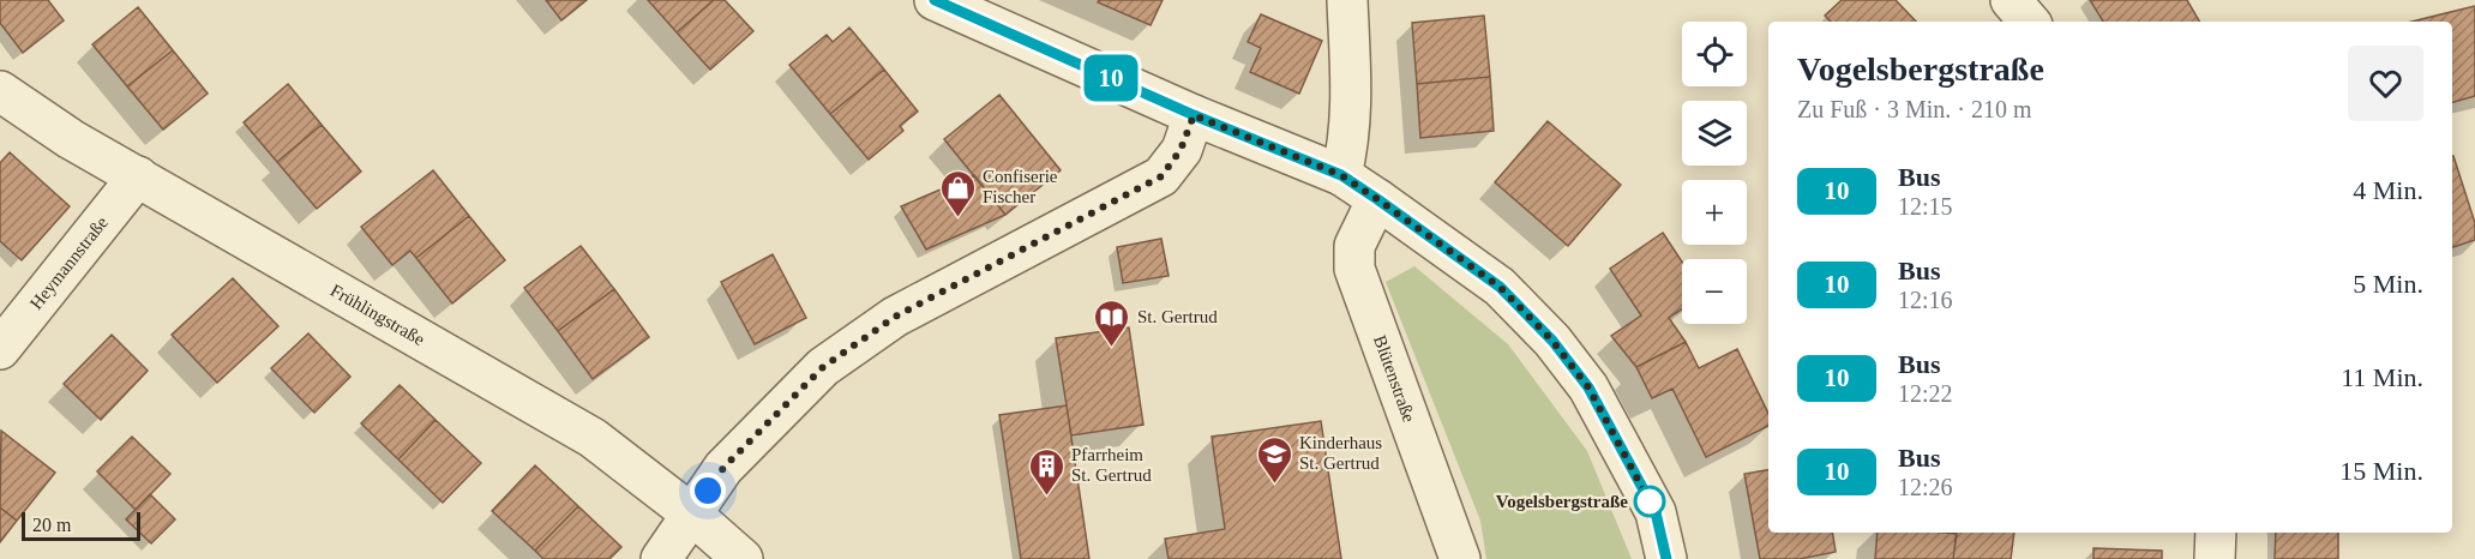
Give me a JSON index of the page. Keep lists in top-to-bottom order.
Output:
{
  "streets": {
    "street": ["Heymannstraße", "Frühlingstraße", "Blütenstraße"]
  },
  "crossings": [
    ["Heymannstraße", "Frühlingstraße"]
  ],
  "places": {
    "shop": ["Confiserie Fischer"],
    "library": ["St. Gertrud"],
    "school or university": ["Kinderhaus St. Gertrud"],
    "building": ["Pfarrheim St. Gertrud"],
    "other": ["Vogelsbergstraße"]
  },
  "lines": ["bus line 10"],
  "scale_bar": "20 m",
  "page": {
    "on_map": "10",
    "map_buttons": ["+", "−"],
    "heading": ["Vogelsbergstraße", "Zu Fuß · 3 Min. · 210 m"],
    "list": [
      {
        "mark": "10",
        "name": "Bus",
        "note": "12:15",
        "value": "4 Min."
      },
      {
        "mark": "10",
        "name": "Bus",
        "note": "12:16",
        "value": "5 Min."
      },
      {
        "mark": "10",
        "name": "Bus",
        "note": "12:22",
        "value": "11 Min."
      },
      {
        "mark": "10",
        "name": "Bus",
        "note": "12:26",
        "value": "15 Min."
      }
    ],
    "scale": "20 m"
  }
}
